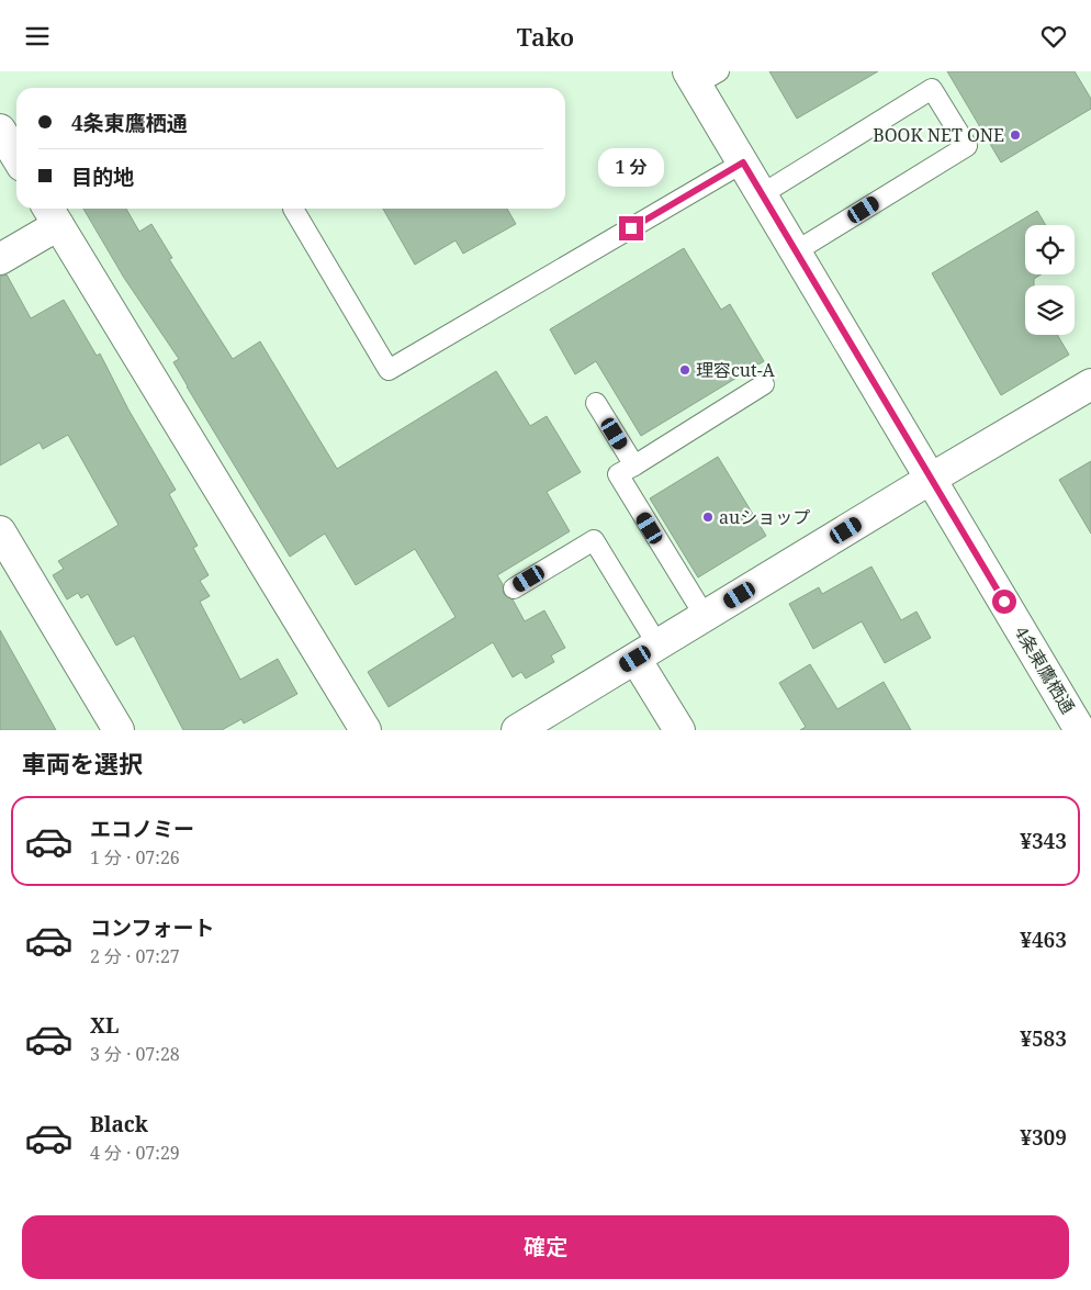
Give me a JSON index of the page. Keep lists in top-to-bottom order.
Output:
{
  "streets": {
    "main road": ["4条東鷹栖通"]
  },
  "places": ["BOOK NET ONE", "理容cut-A", "auショップ"],
  "page": {
    "header": "Tako",
    "banner": ["4条東鷹栖通", "目的地"],
    "bubble": "1 分",
    "heading": "車両を選択",
    "list": [
      {
        "name": "エコノミー",
        "note": "1 分 · 07:26",
        "value": "¥343"
      },
      {
        "name": "コンフォート",
        "note": "2 分 · 07:27",
        "value": "¥463"
      },
      {
        "name": "XL",
        "note": "3 分 · 07:28",
        "value": "¥583"
      },
      {
        "name": "Black",
        "note": "4 分 · 07:29",
        "value": "¥309"
      }
    ],
    "buttons": "確定"
  }
}
